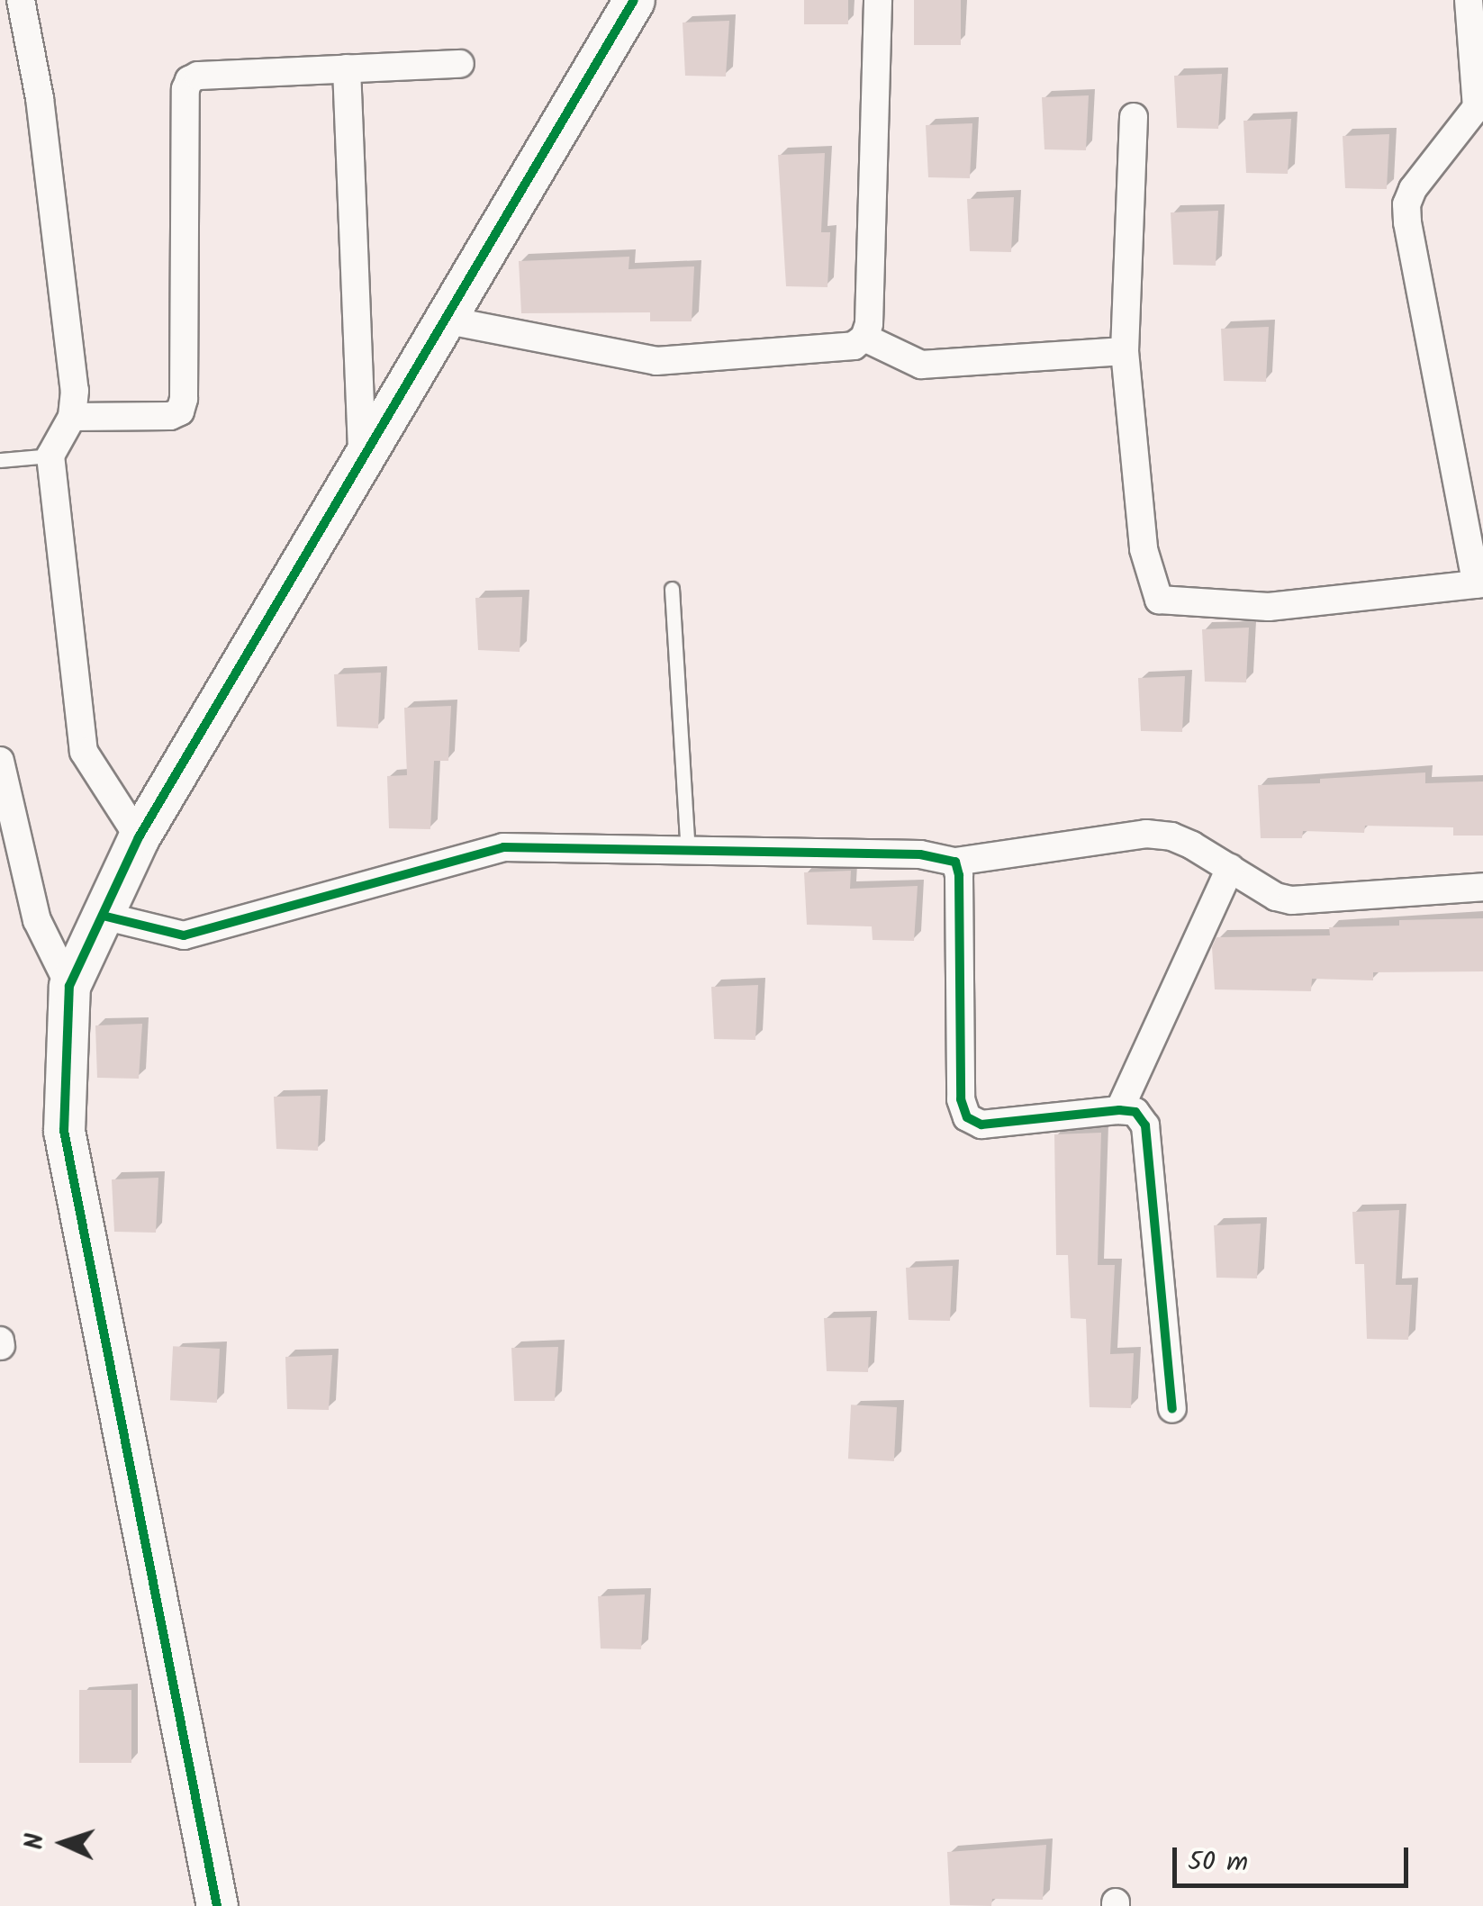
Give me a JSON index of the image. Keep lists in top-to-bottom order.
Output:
{
  "scale_bar": "50 m",
  "north": "left"
}
